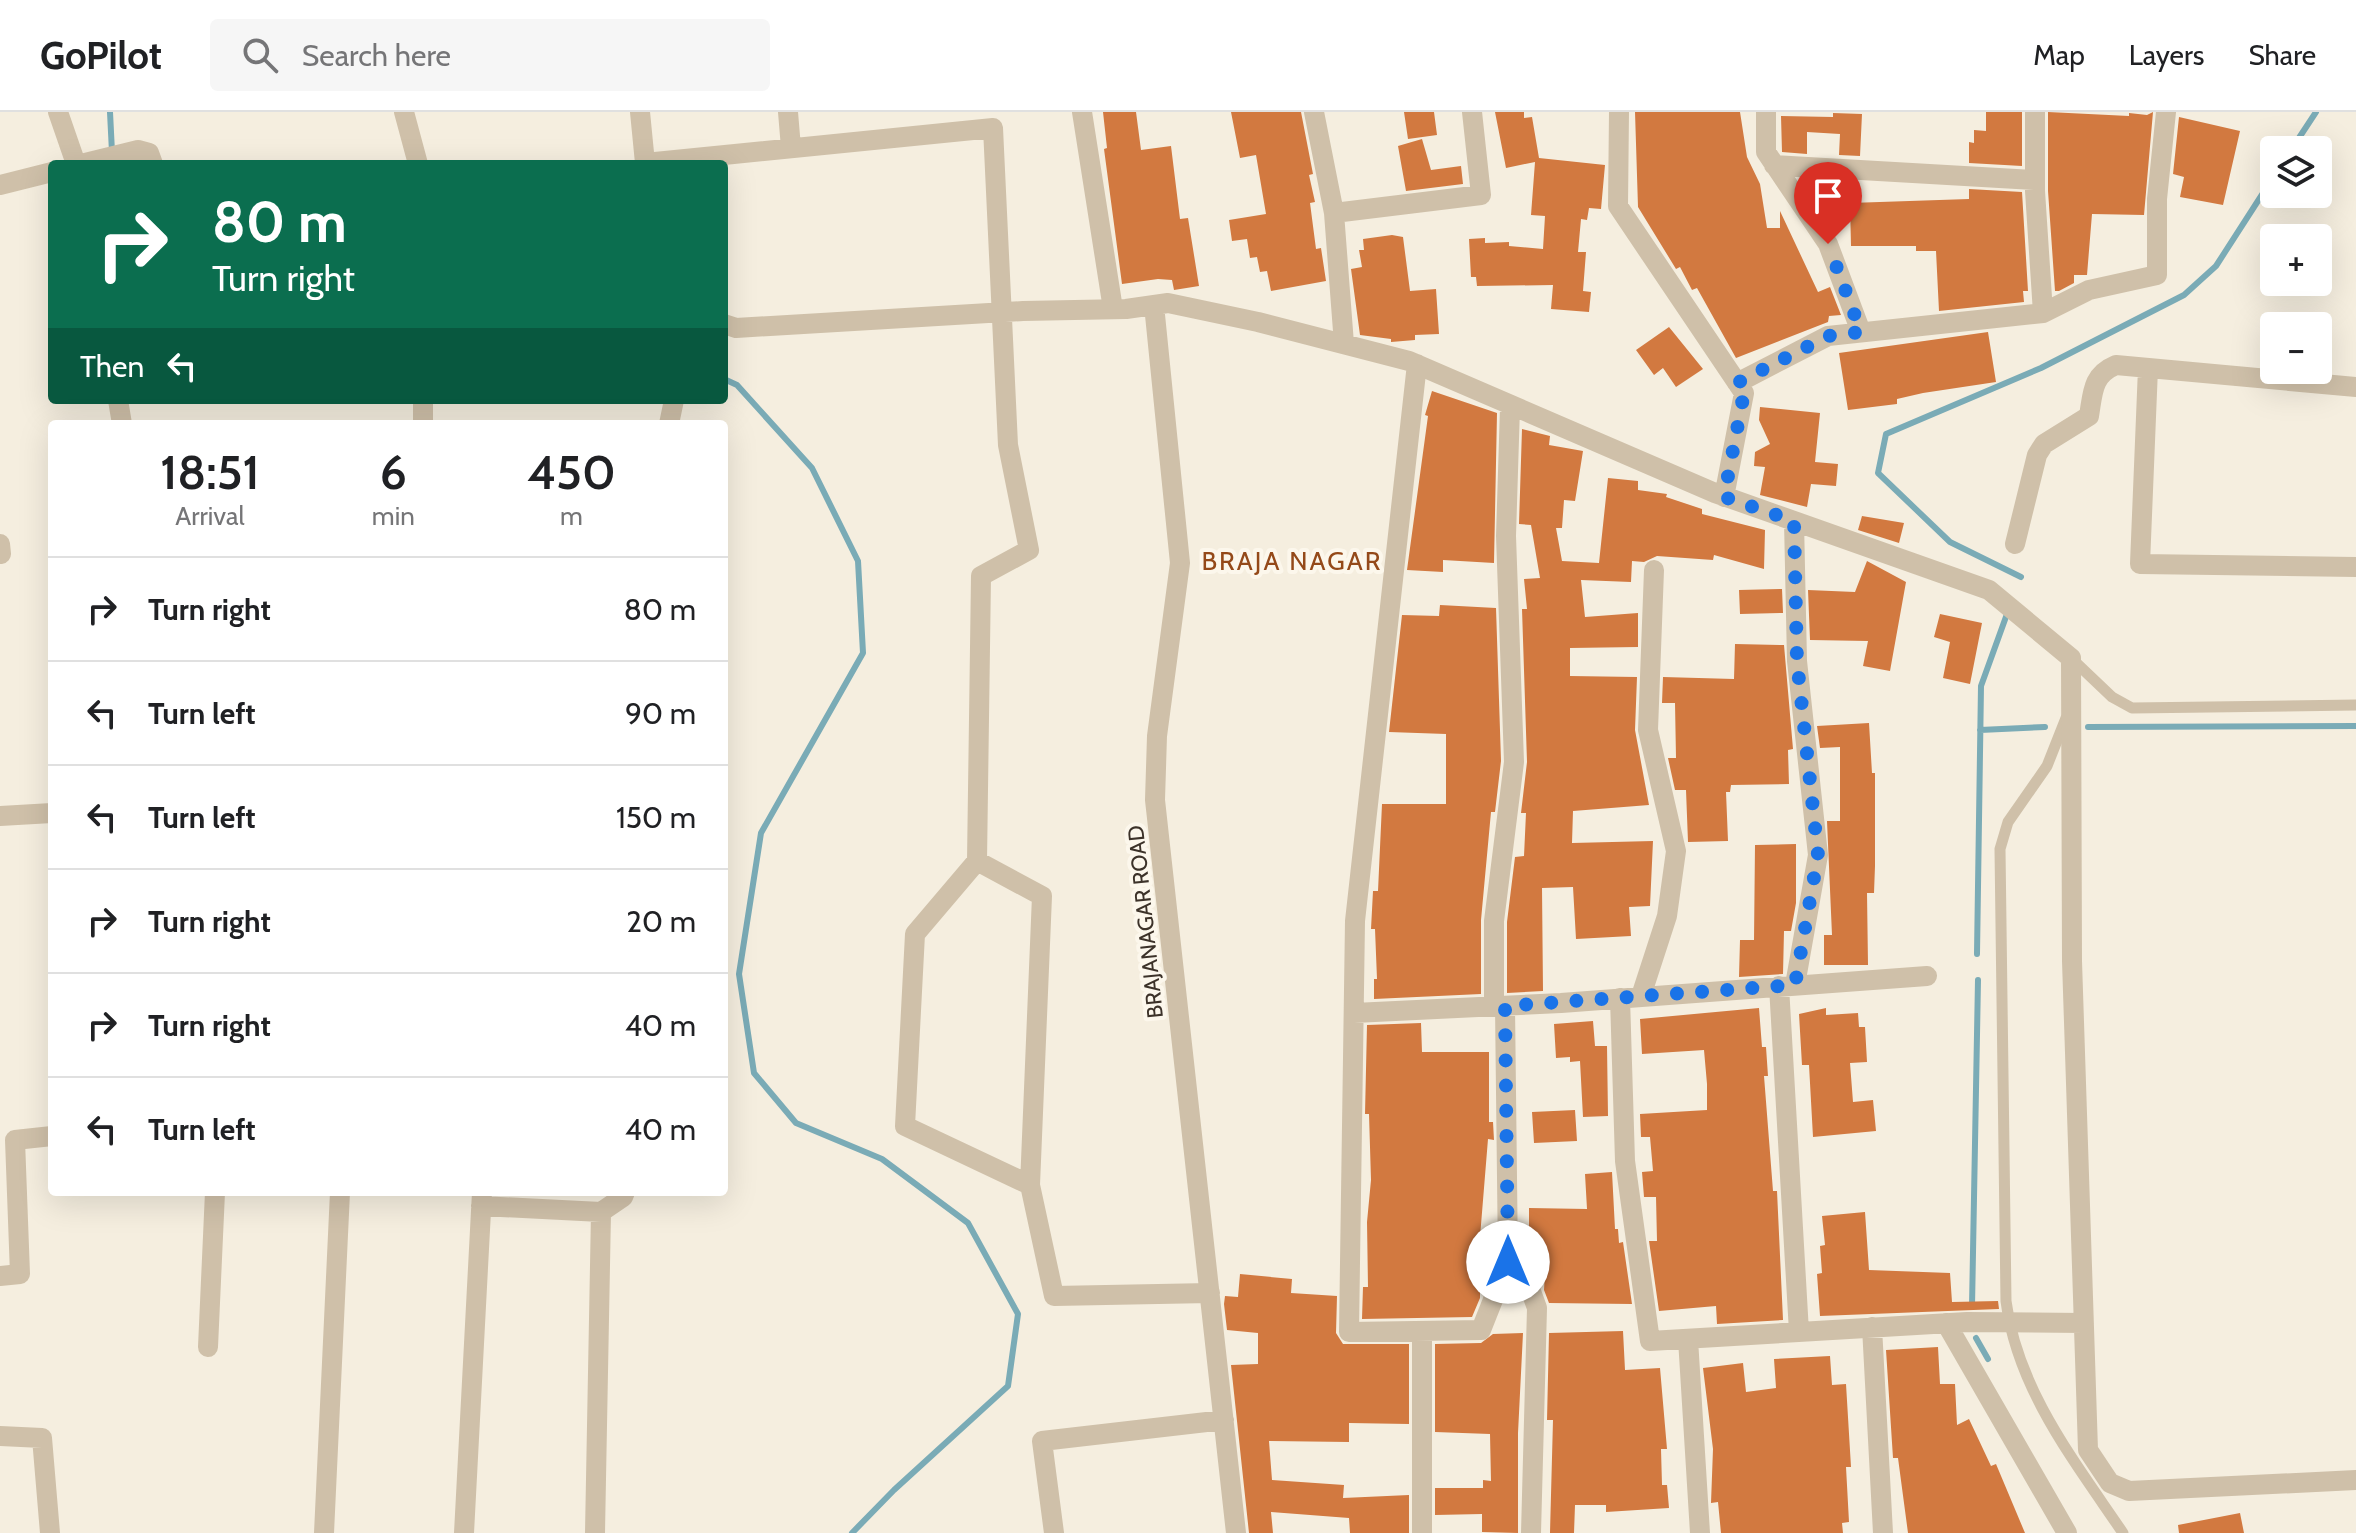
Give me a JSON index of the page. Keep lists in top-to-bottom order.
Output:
{
  "streets": {
    "street": ["BRAJANAGAR ROAD"]
  },
  "districts": ["BRAJA NAGAR"],
  "page": {
    "header": "GoPilot",
    "search": "Search here",
    "nav": ["Map", "Layers", "Share"],
    "map_buttons": ["+", "−"],
    "turn": ["80 m", "Turn right"],
    "then": "Then",
    "eta": [
      "18:51",
      "Arrival",
      "6",
      "min",
      "450",
      "m"
    ],
    "list": [
      {
        "name": "Turn right",
        "value": "80 m"
      },
      {
        "name": "Turn left",
        "value": "90 m"
      },
      {
        "name": "Turn left",
        "value": "150 m"
      },
      {
        "name": "Turn right",
        "value": "20 m"
      },
      {
        "name": "Turn right",
        "value": "40 m"
      },
      {
        "name": "Turn left",
        "value": "40 m"
      }
    ]
  }
}
